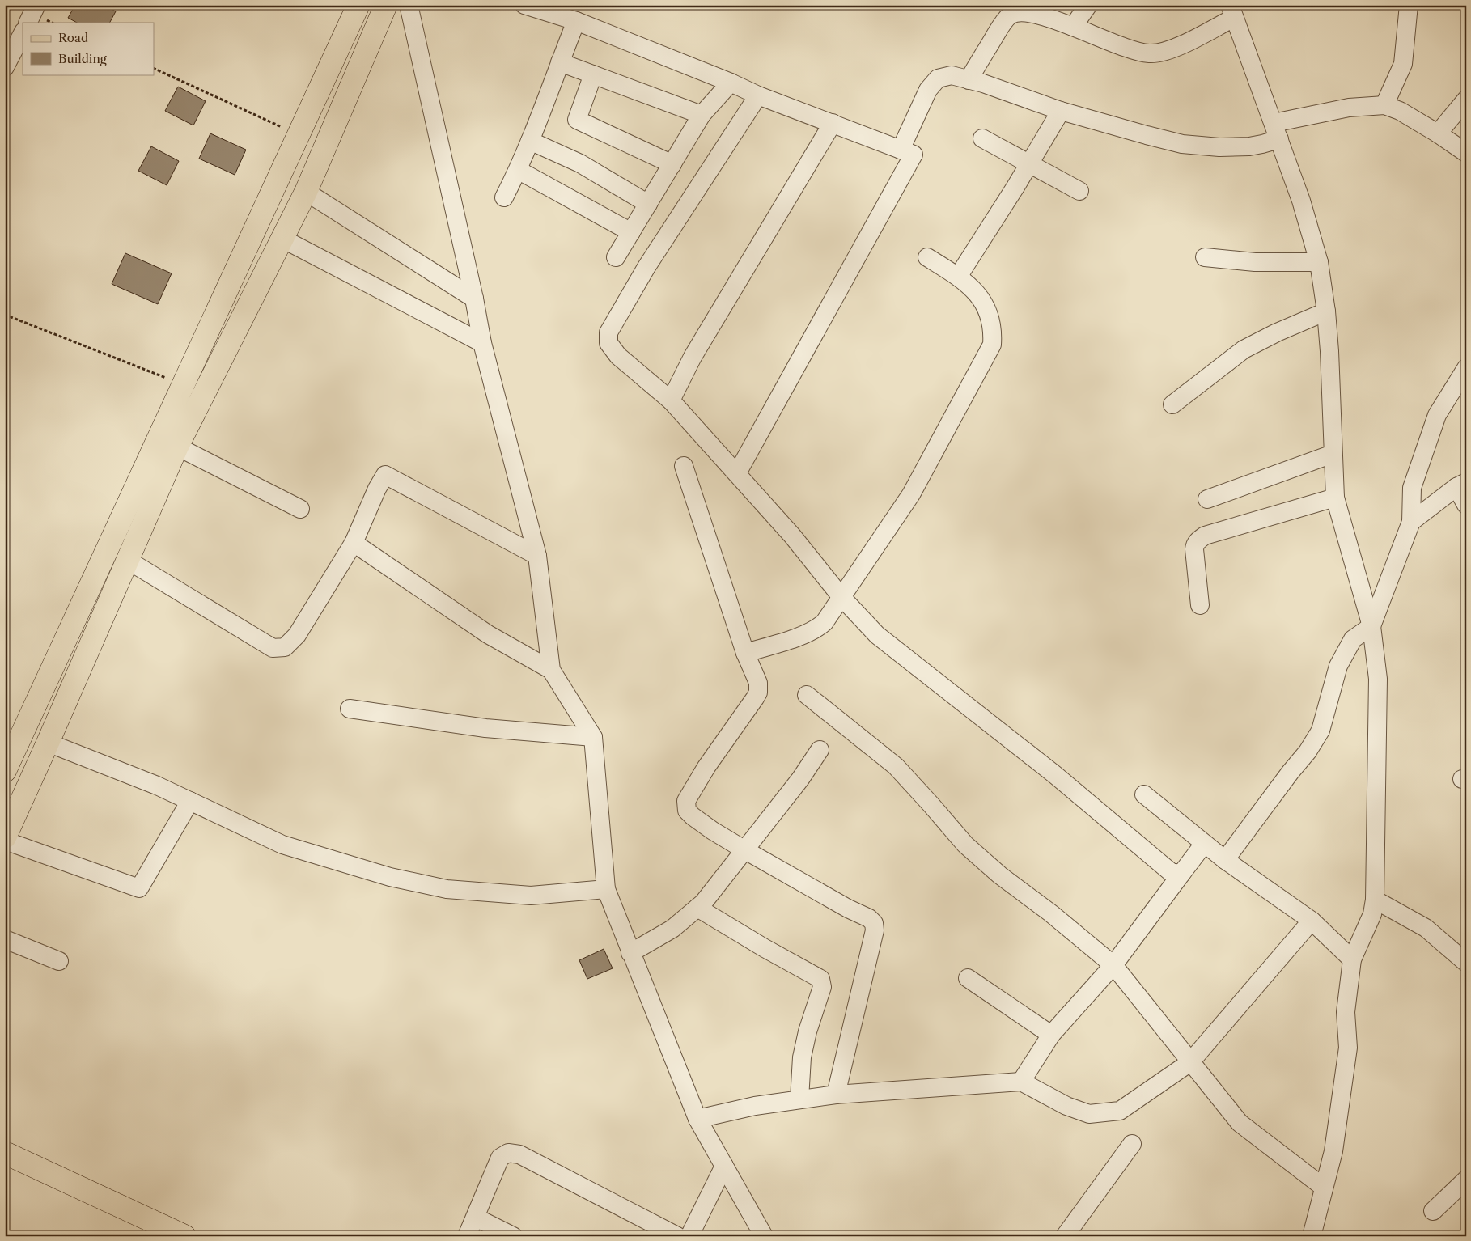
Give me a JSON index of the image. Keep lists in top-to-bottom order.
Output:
{
  "legend": ["Road", "Building"]
}
